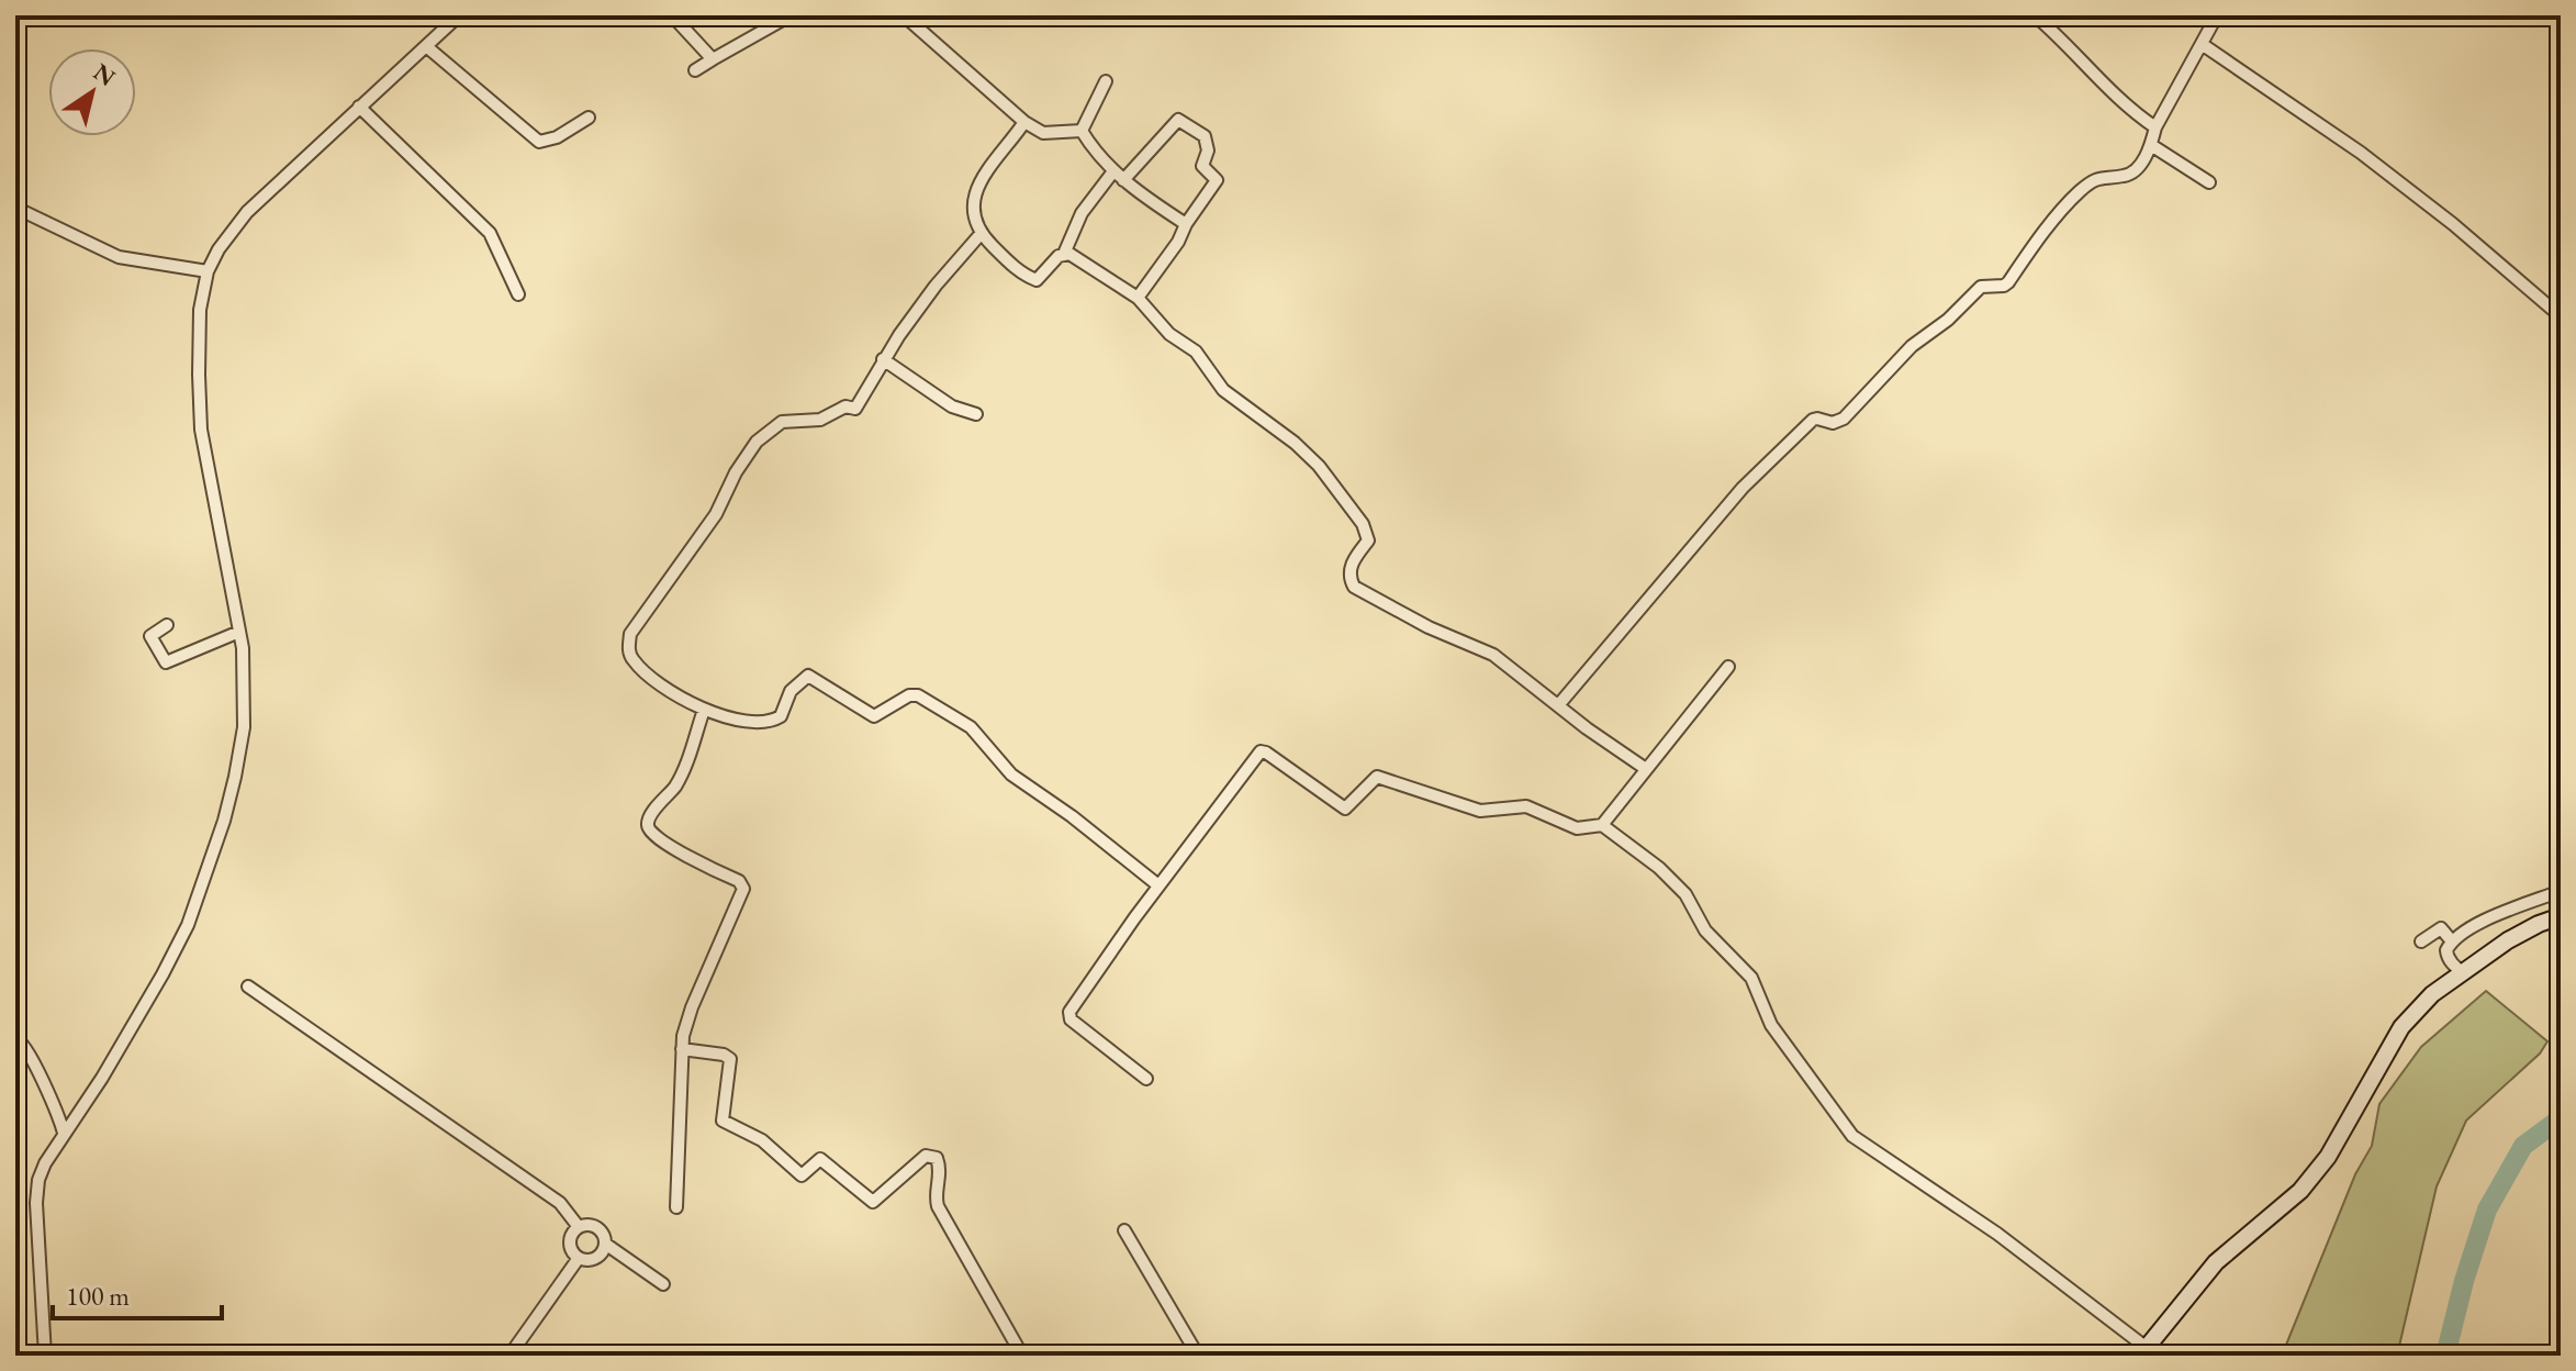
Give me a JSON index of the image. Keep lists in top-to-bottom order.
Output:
{
  "scale_bar": "100 m",
  "north": "top right"
}
